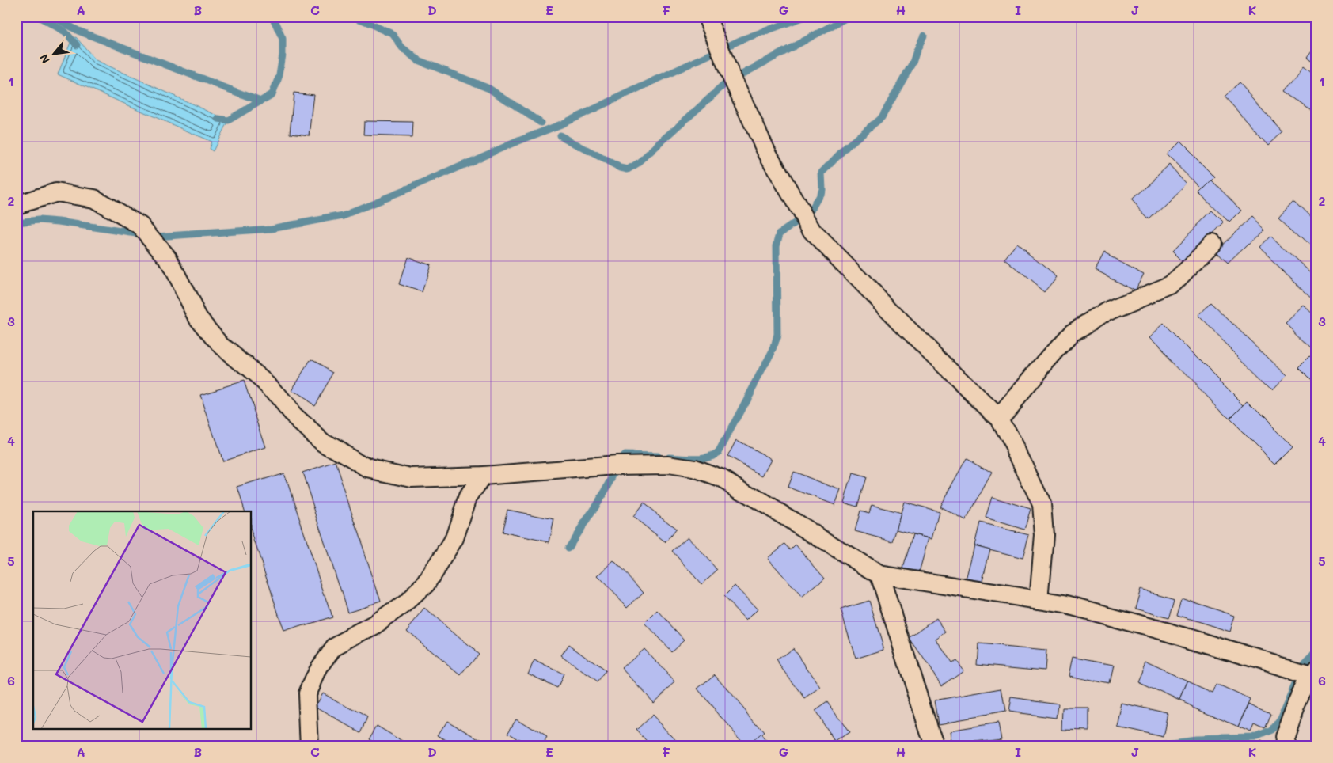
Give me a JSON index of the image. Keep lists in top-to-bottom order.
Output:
{
  "north": "bottom left",
  "grid": {
    "columns": [
      "A",
      "B",
      "C",
      "D",
      "E",
      "F",
      "G",
      "H",
      "I",
      "J",
      "K"
    ],
    "rows": [
      "1",
      "2",
      "3",
      "4",
      "5",
      "6"
    ]
  }
}
